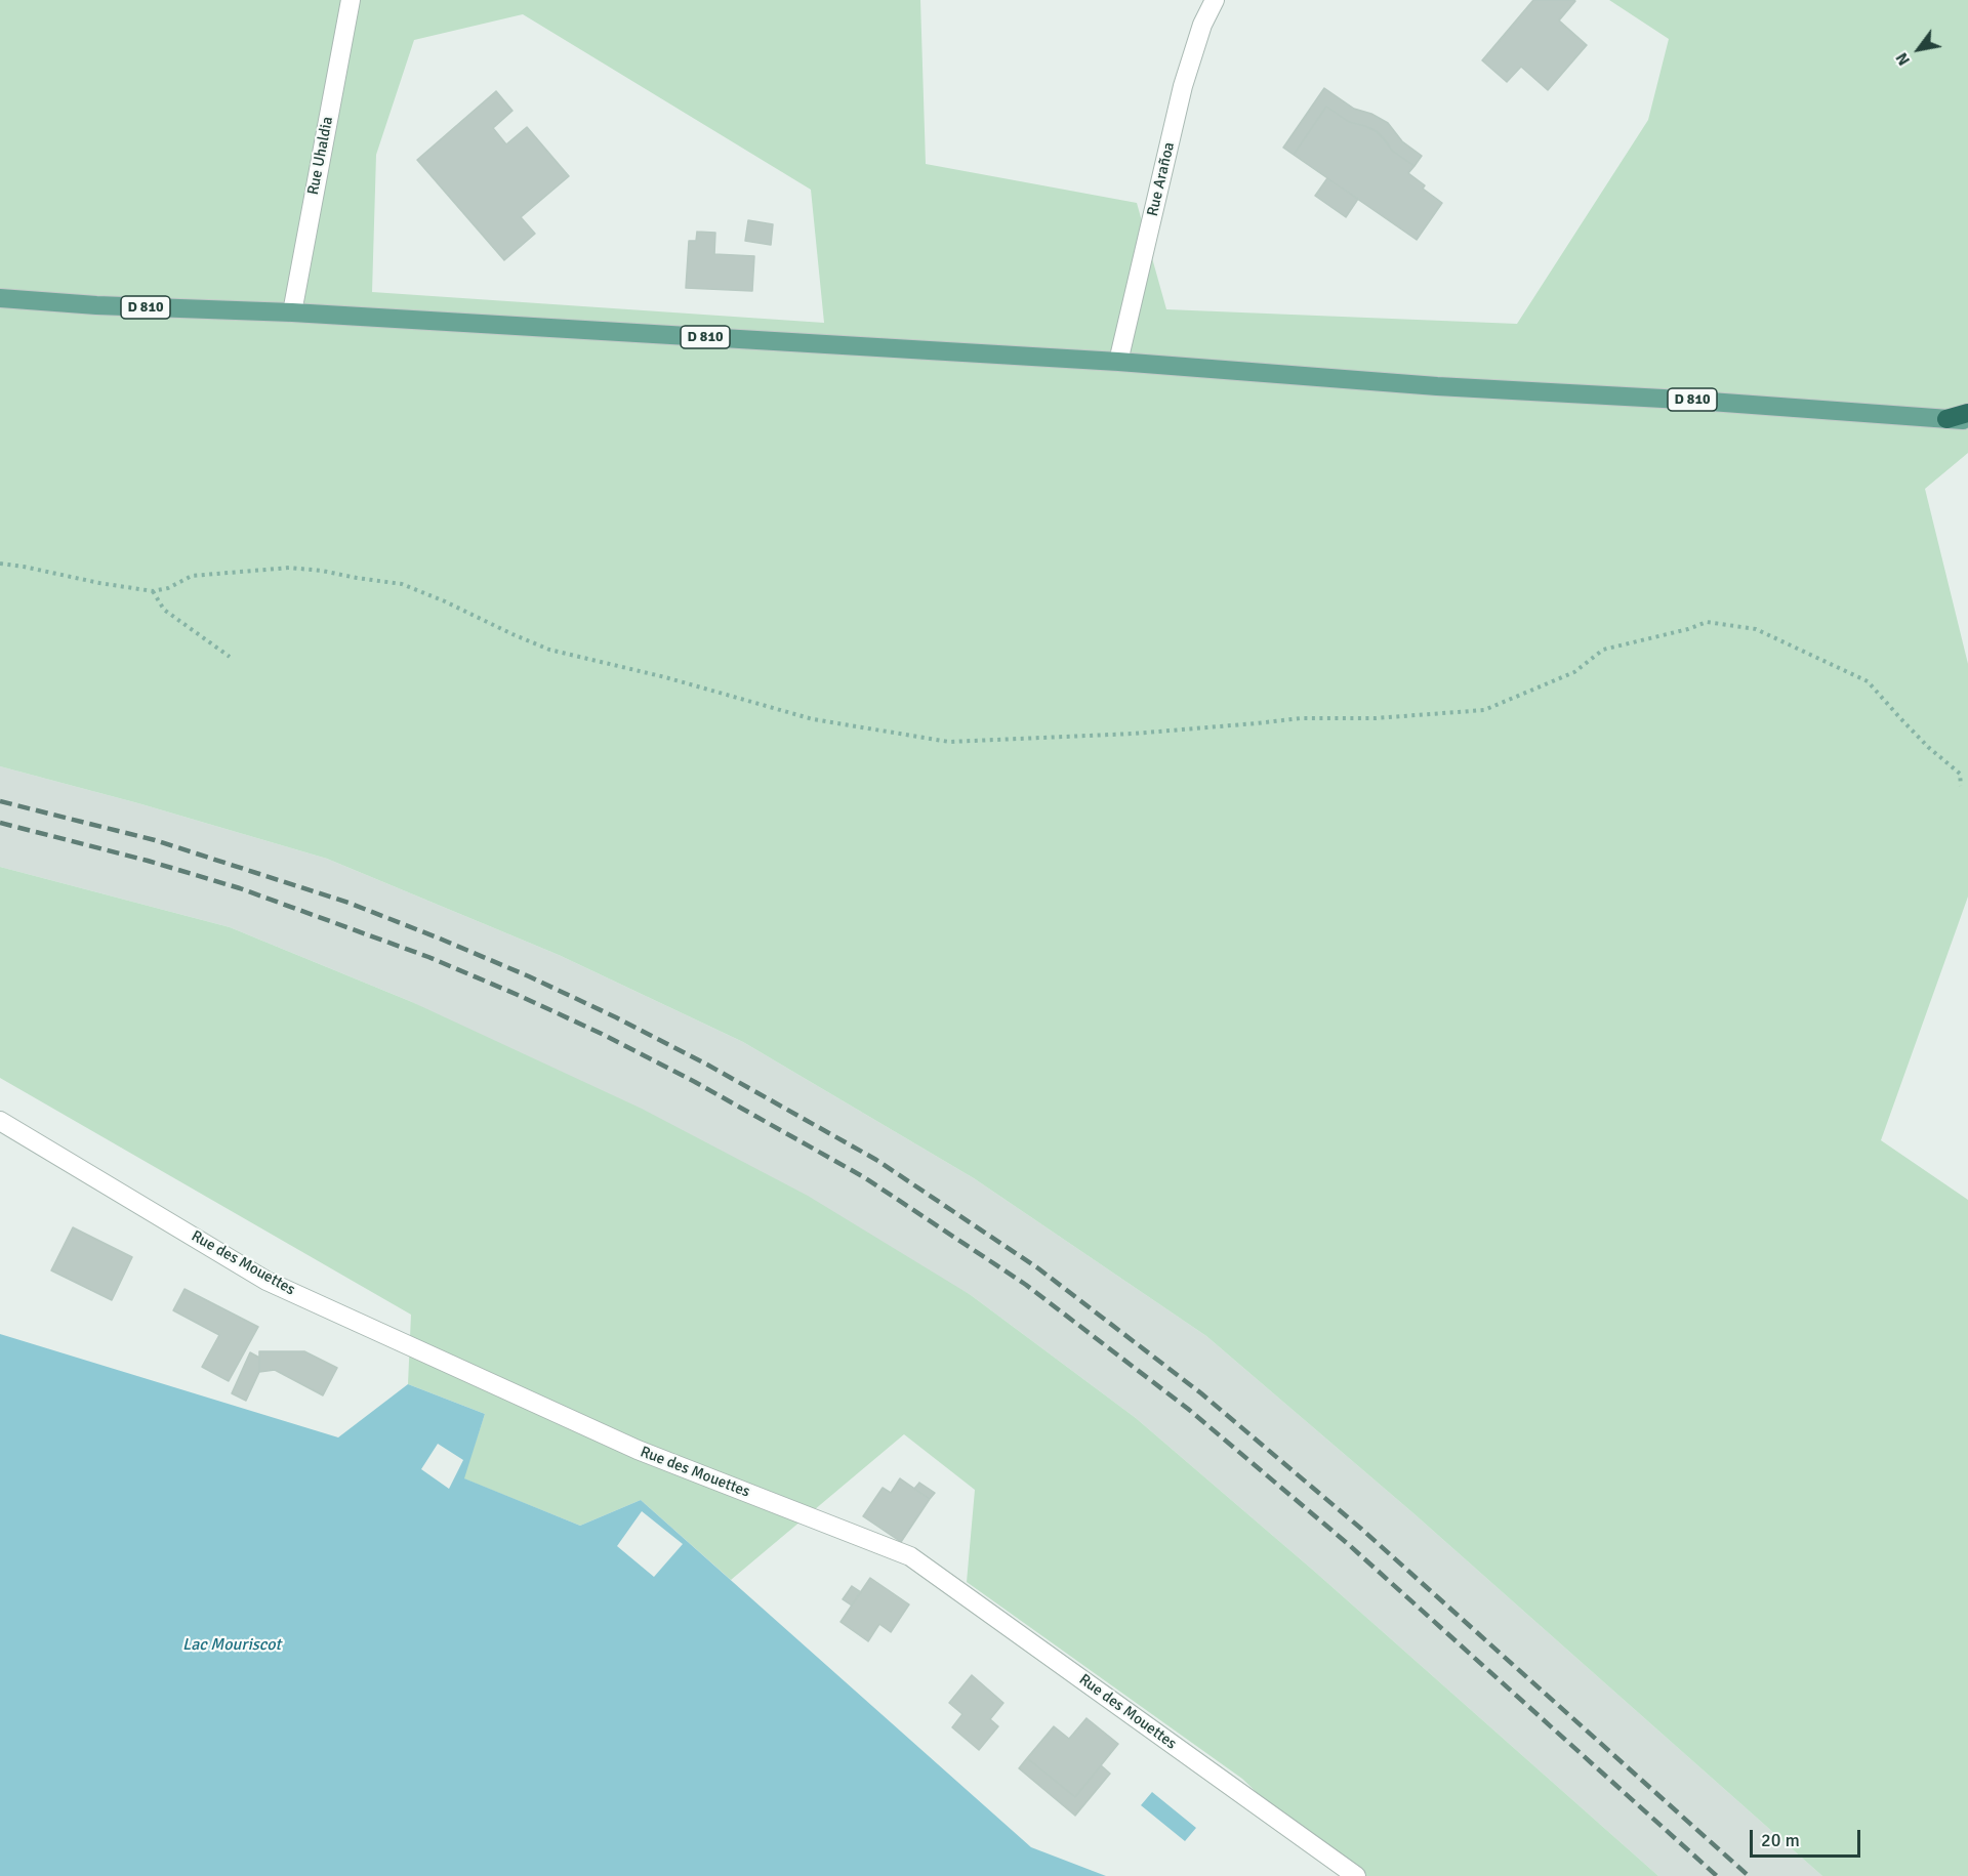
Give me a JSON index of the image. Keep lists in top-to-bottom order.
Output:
{
  "streets": {
    "main road": ["D 810"],
    "street": ["Rue Uhaldia", "Rue Arañoa", "Rue des Mouettes"]
  },
  "crossings": [
    ["Rue Uhaldia", "D 810"],
    ["Rue Arañoa", "D 810"]
  ],
  "water": ["Lac Mouriscot"],
  "scale_bar": "20 m",
  "north": "bottom left"
}
